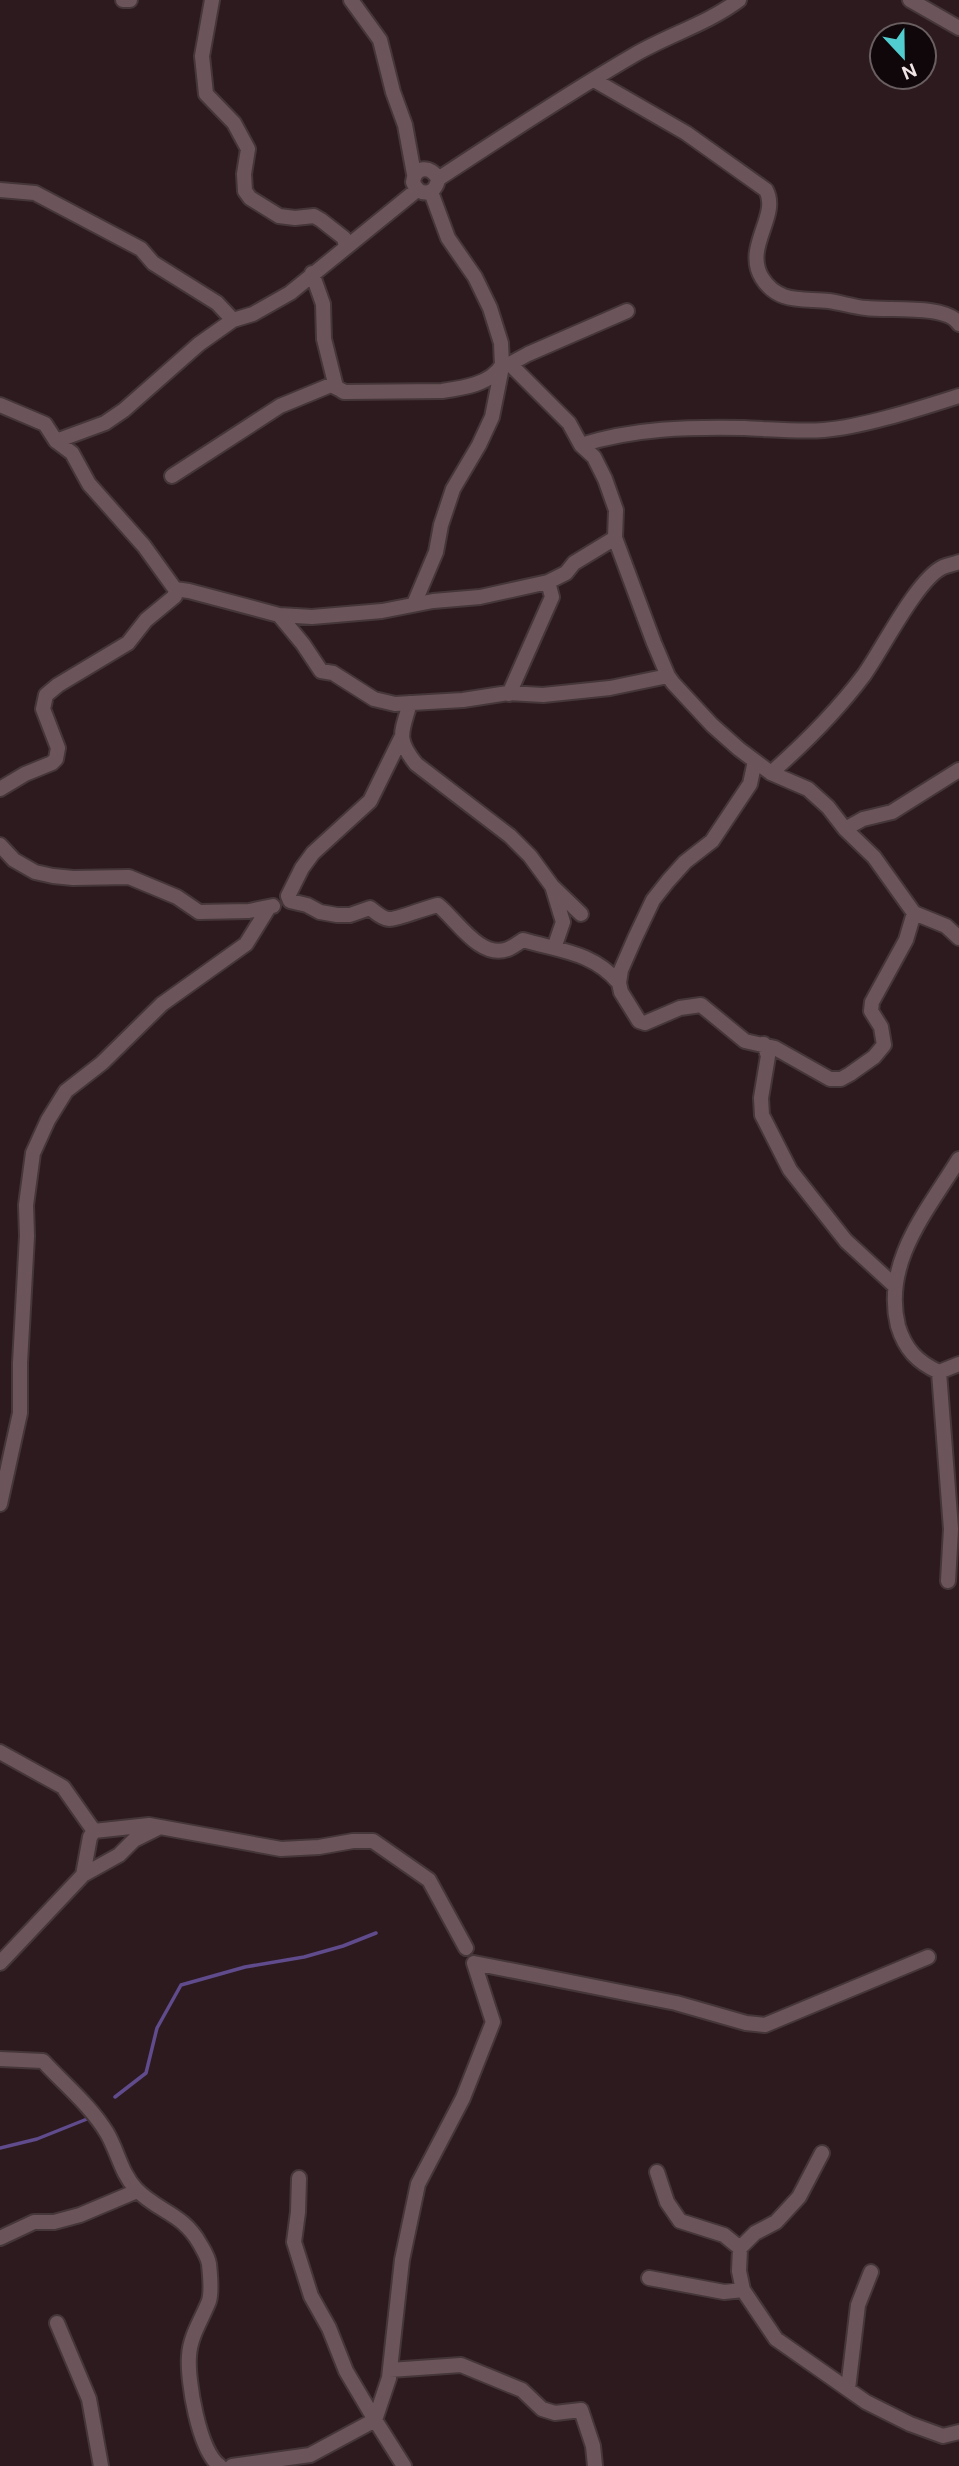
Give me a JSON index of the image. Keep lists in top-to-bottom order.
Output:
{
  "north": "bottom"
}
